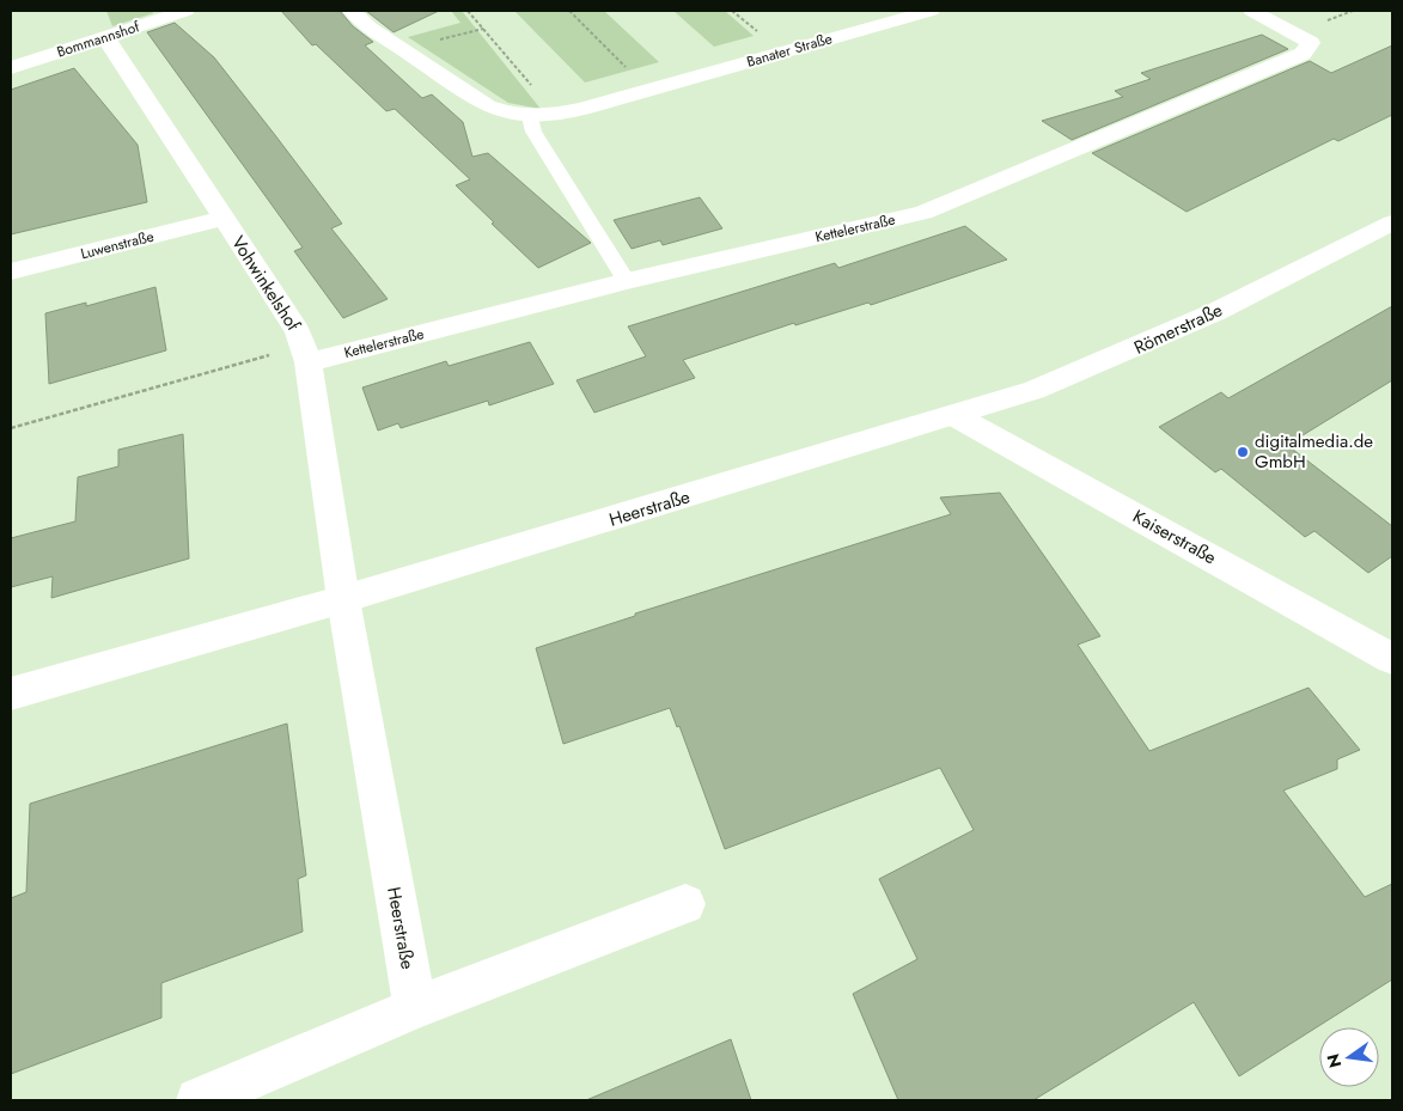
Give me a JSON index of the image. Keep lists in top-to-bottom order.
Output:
{
  "streets": {
    "street": [
      "Bommannshof",
      "Banater Straße",
      "Kettelerstraße",
      "Luwenstraße",
      "Vohwinkelshof",
      "Römerstraße",
      "Heerstraße",
      "Kaiserstraße"
    ]
  },
  "crossings": [
    ["Bommannshof", "Vohwinkelshof"],
    ["Kettelerstraße", "Vohwinkelshof"],
    ["Luwenstraße", "Vohwinkelshof"],
    ["Vohwinkelshof", "Heerstraße"],
    ["Römerstraße", "Heerstraße"],
    ["Römerstraße", "Kaiserstraße"],
    ["Heerstraße", "Kaiserstraße"]
  ],
  "places": ["digitalmedia.de GmbH"],
  "north": "left"
}
